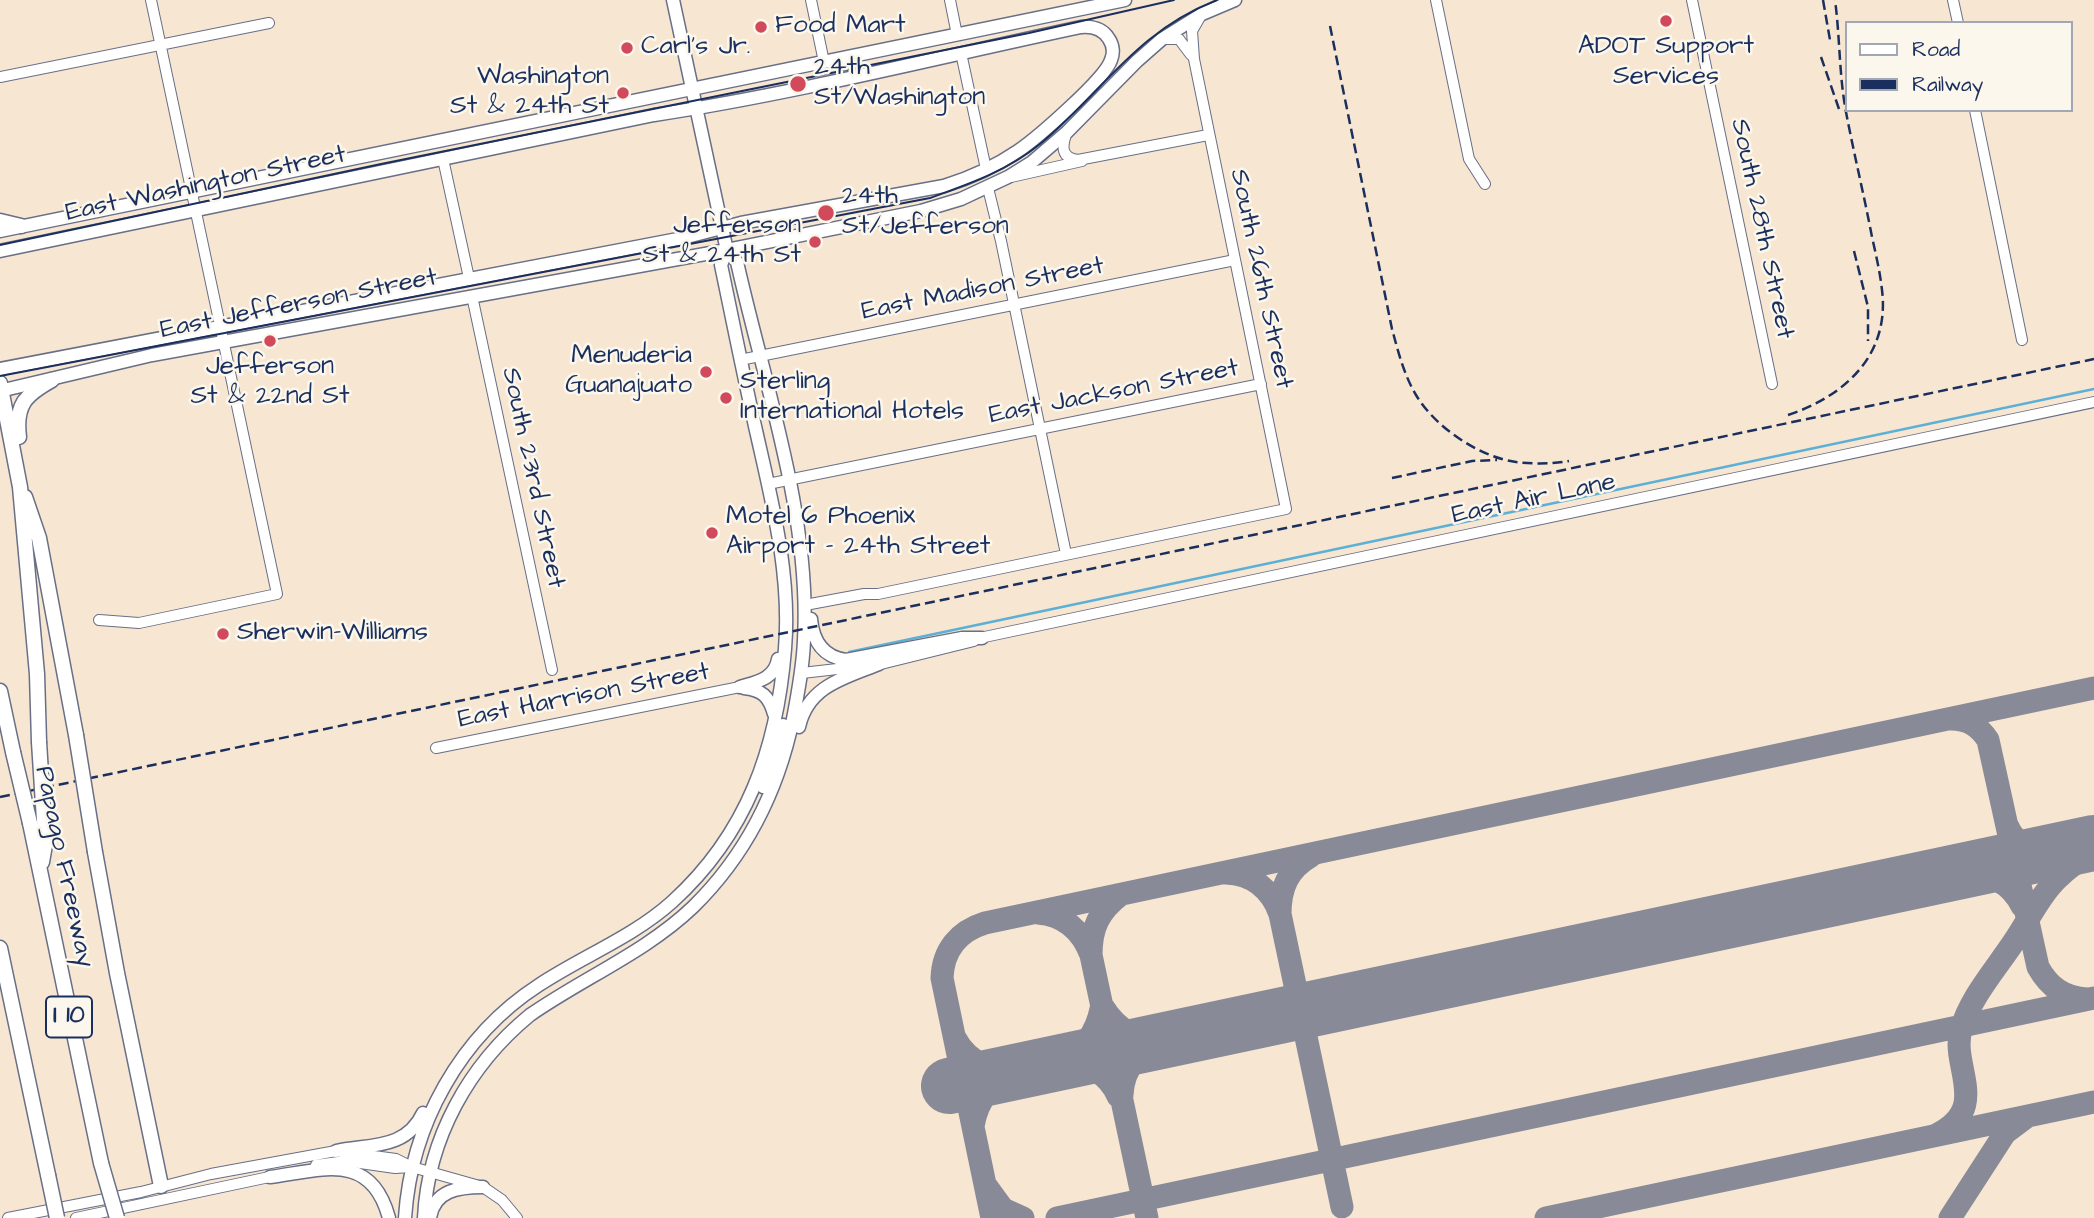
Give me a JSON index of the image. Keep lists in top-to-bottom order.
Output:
{
  "streets": {
    "highway": ["Papago Freeway", "I 10"],
    "main road": ["East Washington Street", "East Jefferson Street"],
    "street": [
      "South 28th Street",
      "South 26th Street",
      "East Madison Street",
      "East Jackson Street",
      "South 23rd Street",
      "East Air Lane",
      "East Harrison Street"
    ]
  },
  "crossings": [
    ["East Washington Street", "East Jefferson Street"],
    ["South 26th Street", "East Madison Street"],
    ["South 26th Street", "East Jefferson Street"],
    ["South 26th Street", "East Jackson Street"],
    ["East Jefferson Street", "South 23rd Street"]
  ],
  "places": [
    "ADOT Support Services",
    "Food Mart",
    "Carl's Jr.",
    "24th St/Washington",
    "Washington St & 24th St",
    "24th St/Jefferson",
    "Jefferson St & 24th St",
    "Jefferson St & 22nd St",
    "Menuderia Guanajuato",
    "Sterling International Hotels",
    "Motel 6 Phoenix Airport - 24th Street",
    "Sherwin-Williams"
  ],
  "legend": ["Road", "Railway"]
}
